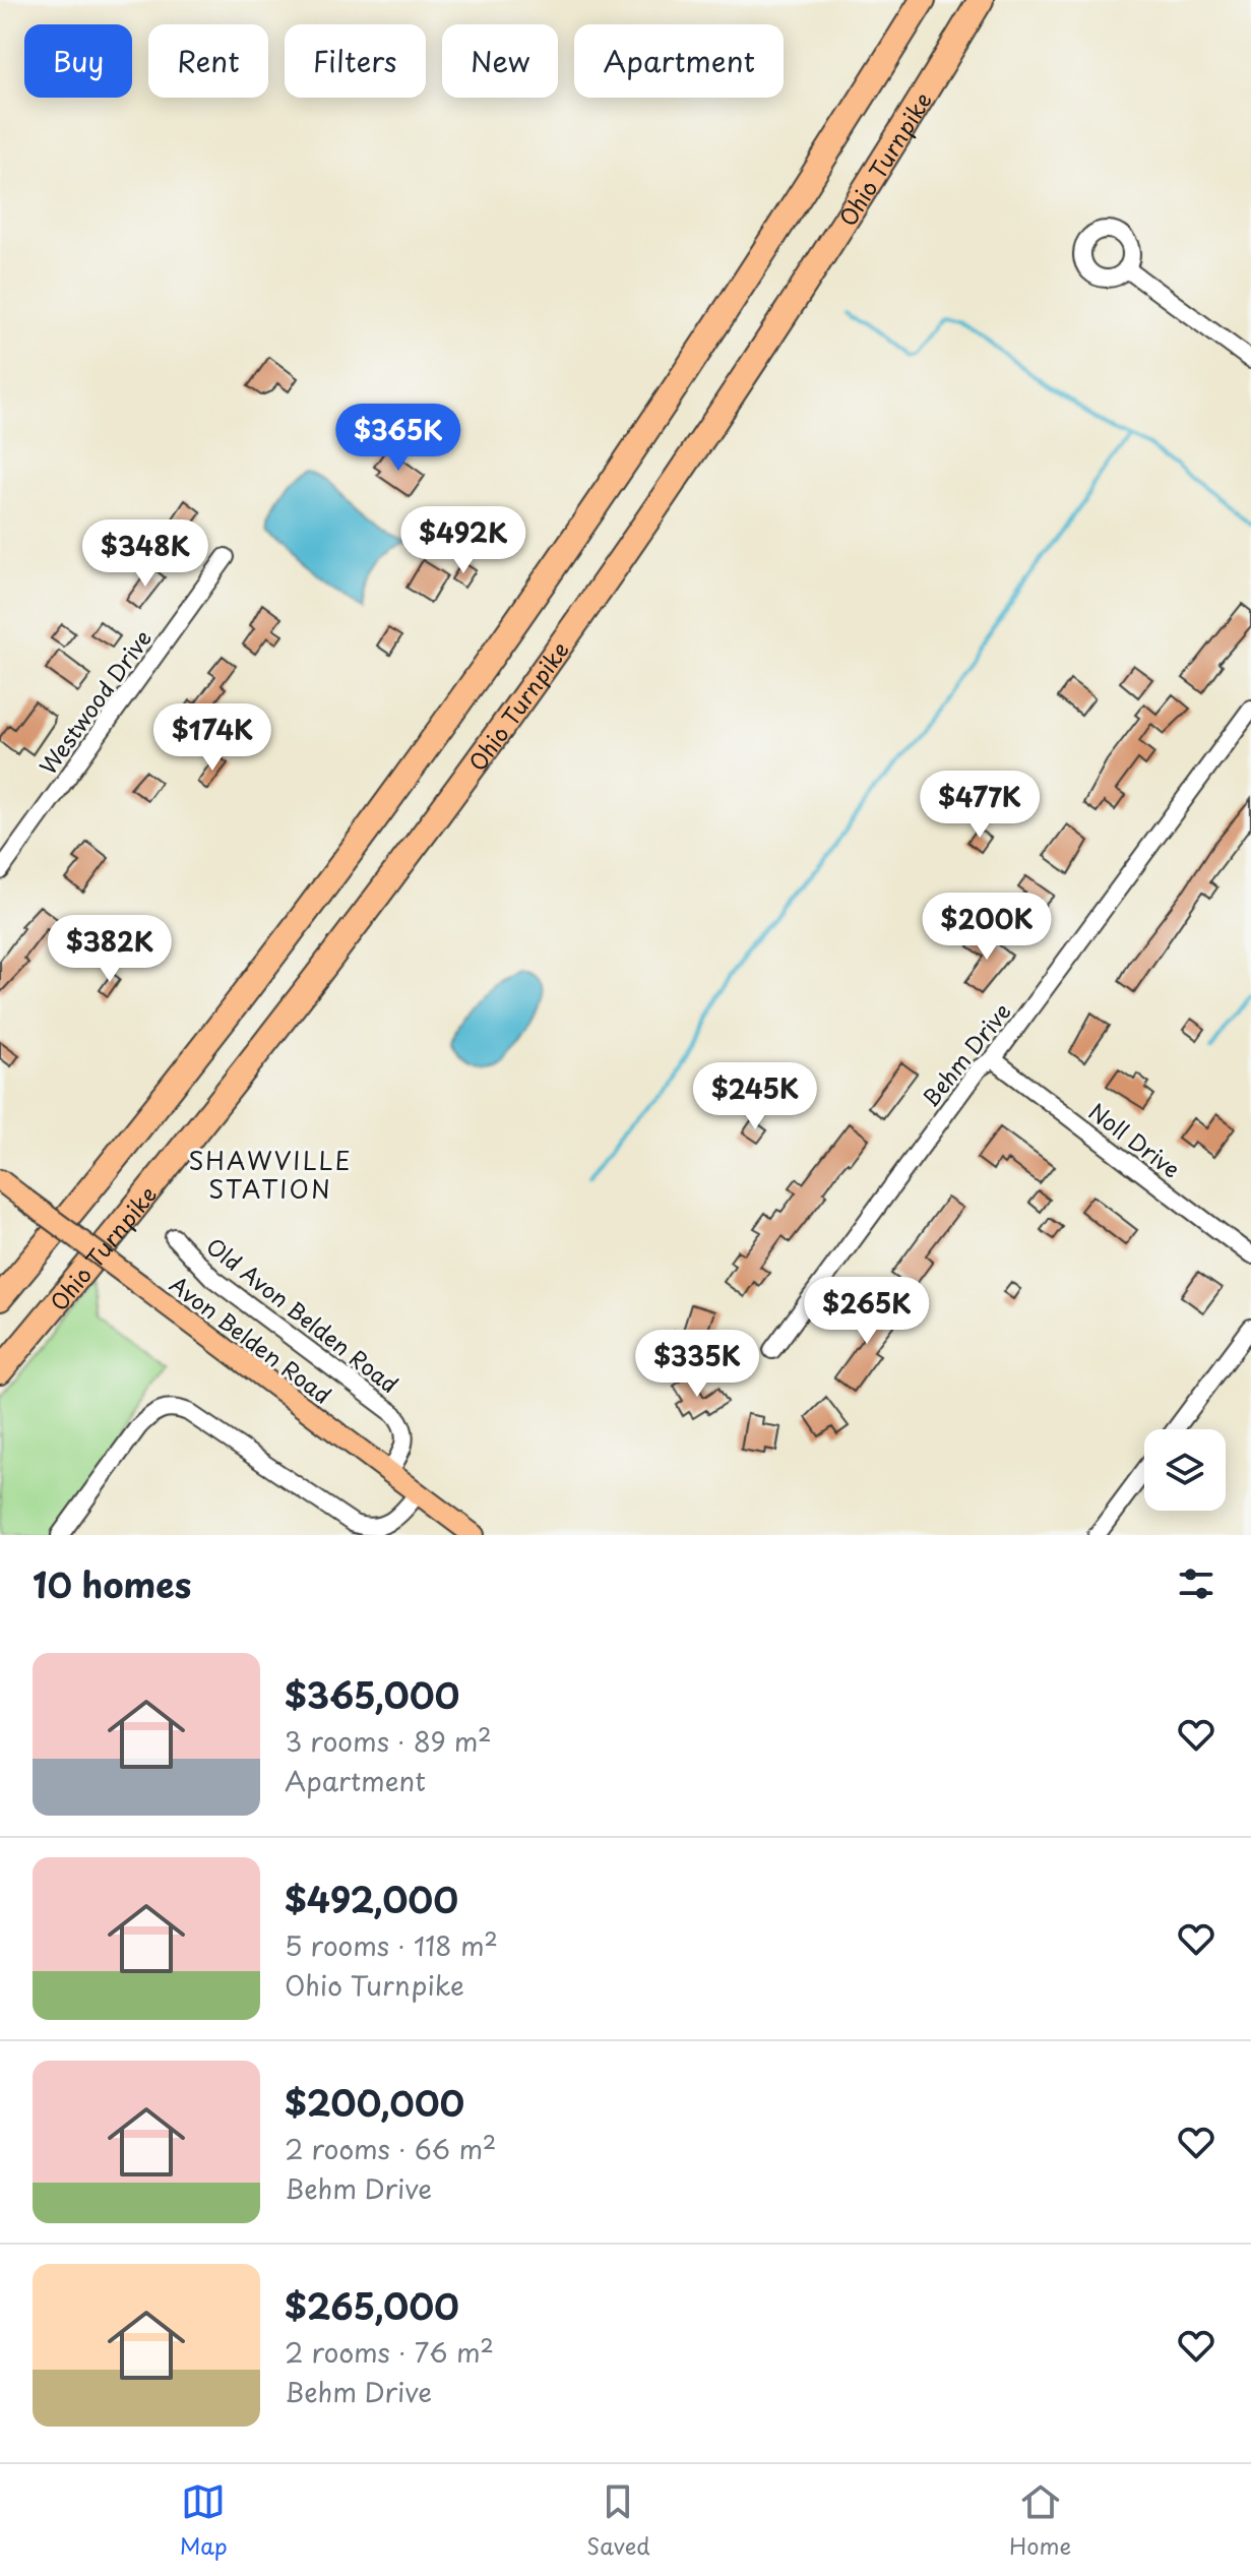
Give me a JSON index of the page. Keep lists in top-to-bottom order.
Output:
{
  "streets": {
    "highway": ["Ohio Turnpike"],
    "main road": ["Avon Belden Road"],
    "street": [
      "Westwood Drive",
      "Behm Drive",
      "Noll Drive",
      "Old Avon Belden Road"
    ]
  },
  "crossings": [
    ["Behm Drive", "Noll Drive"],
    ["Old Avon Belden Road", "Avon Belden Road"]
  ],
  "districts": ["SHAWVILLE STATION"],
  "page": {
    "chip": [
      "Buy",
      "Rent",
      "Filters",
      "New",
      "Apartment"
    ],
    "price": [
      "$365K",
      "$492K",
      "$348K",
      "$174K",
      "$477K",
      "$200K",
      "$382K",
      "$245K",
      "$265K",
      "$335K"
    ],
    "heading": "10 homes",
    "list": [
      {
        "name": "$365,000",
        "note": "3 rooms · 89 m² · Apartment"
      },
      {
        "name": "$492,000",
        "note": "5 rooms · 118 m² · Ohio Turnpike"
      },
      {
        "name": "$200,000",
        "note": "2 rooms · 66 m² · Behm Drive"
      },
      {
        "name": "$265,000",
        "note": "2 rooms · 76 m² · Behm Drive"
      }
    ],
    "tabs": ["Map", "Saved", "Home"]
  }
}
